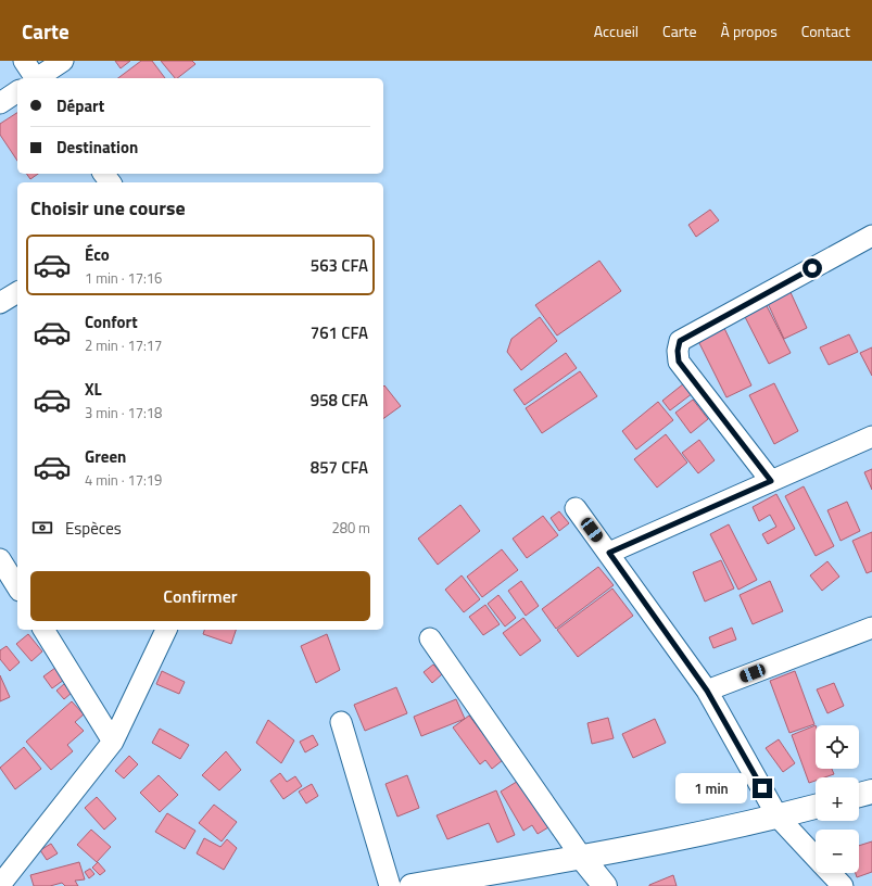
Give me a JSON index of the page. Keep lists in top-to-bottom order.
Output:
{
  "page": {
    "header": "Carte",
    "nav": [
      "Accueil",
      "Carte",
      "À propos",
      "Contact"
    ],
    "banner": ["Départ", "Destination"],
    "heading": "Choisir une course",
    "list": [
      {
        "name": "Éco",
        "note": "1 min · 17:16",
        "value": "563 CFA"
      },
      {
        "name": "Confort",
        "note": "2 min · 17:17",
        "value": "761 CFA"
      },
      {
        "name": "XL",
        "note": "3 min · 17:18",
        "value": "958 CFA"
      },
      {
        "name": "Green",
        "note": "4 min · 17:19",
        "value": "857 CFA"
      }
    ],
    "pay": ["Espèces", "280 m"],
    "buttons": "Confirmer",
    "map_buttons": ["+", "−"],
    "bubble": "1 min"
  }
}
